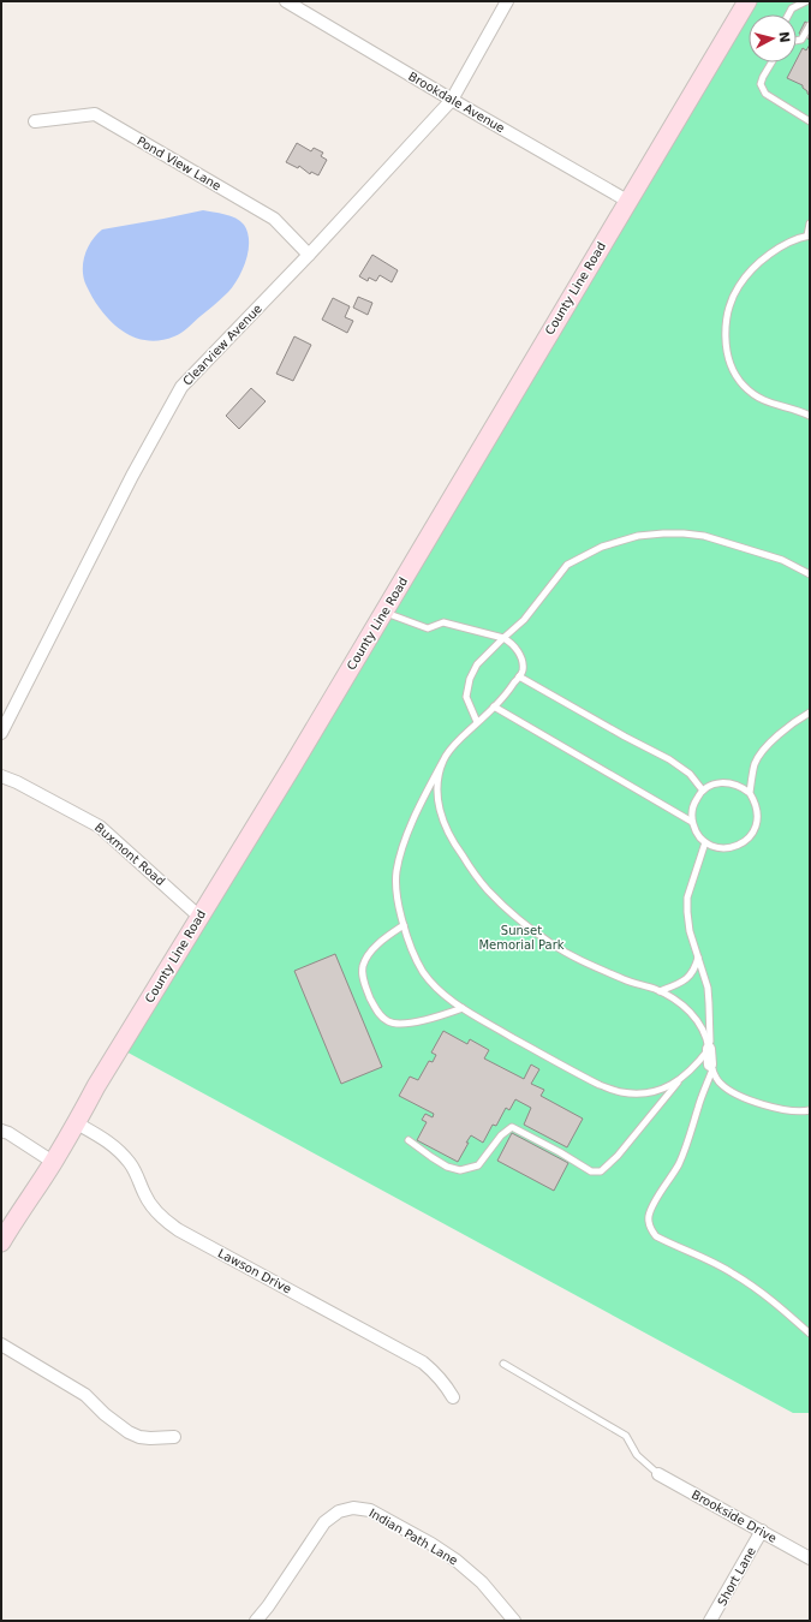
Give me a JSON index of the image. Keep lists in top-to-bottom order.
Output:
{
  "streets": {
    "main road": ["County Line Road"],
    "street": [
      "Brookdale Avenue",
      "Pond View Lane",
      "Clearview Avenue",
      "Buxmont Road",
      "Lawson Drive",
      "Brookside Drive",
      "Indian Path Lane",
      "Short Lane"
    ]
  },
  "crossings": [
    ["Brookdale Avenue", "County Line Road"],
    ["Brookdale Avenue", "Clearview Avenue"],
    ["Pond View Lane", "Clearview Avenue"],
    ["County Line Road", "Buxmont Road"],
    ["County Line Road", "Lawson Drive"],
    ["Brookside Drive", "Short Lane"]
  ],
  "parks": ["Sunset Memorial Park"],
  "north": "right"
}
